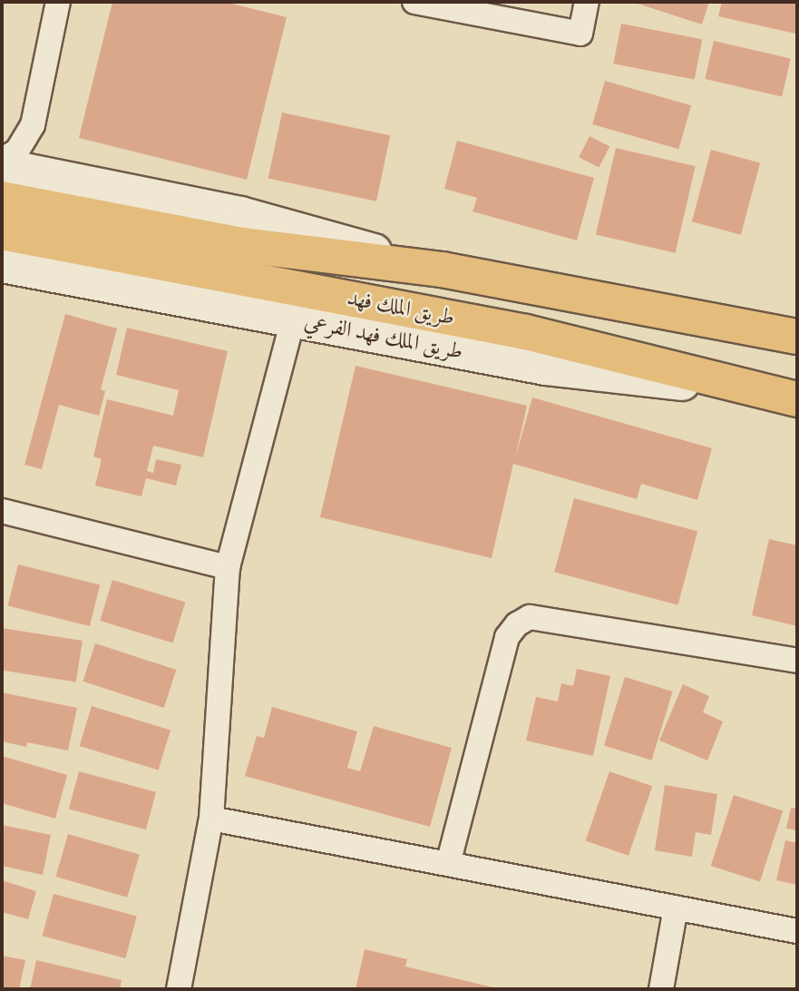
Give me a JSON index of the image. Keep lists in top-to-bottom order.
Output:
{
  "streets": {
    "highway": ["طريق الملك فهد"],
    "main road": ["طريق الملك فهد الفرعي"]
  },
  "crossings": [
    ["طريق الملك فهد", "طريق الملك فهد الفرعي"]
  ]
}
